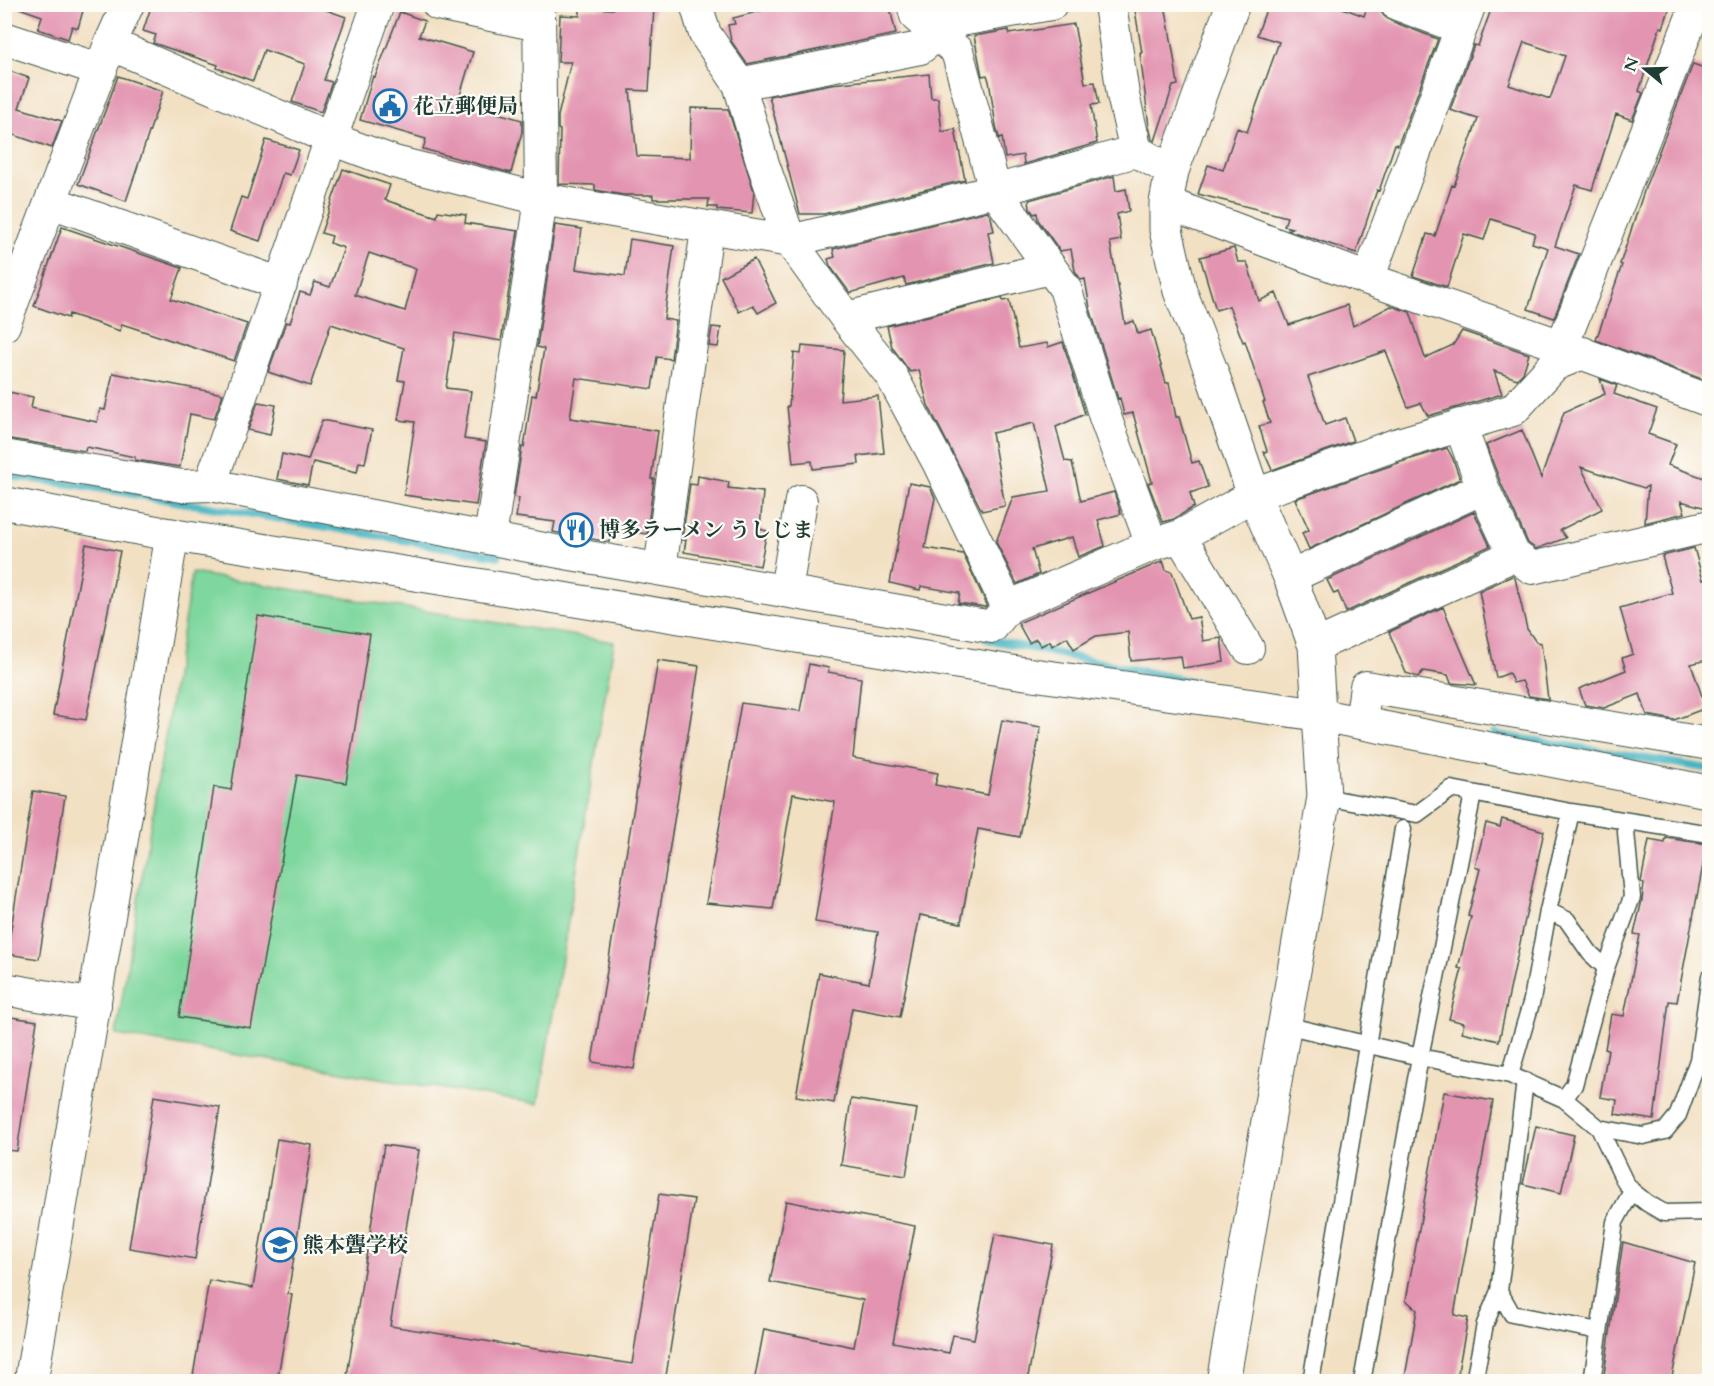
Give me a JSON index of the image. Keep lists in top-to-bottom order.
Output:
{
  "places": {
    "public building": ["花立郵便局"],
    "restaurant": ["博多ラーメン うしじま"],
    "school or university": ["熊本聾学校"]
  },
  "north": "left"
}
